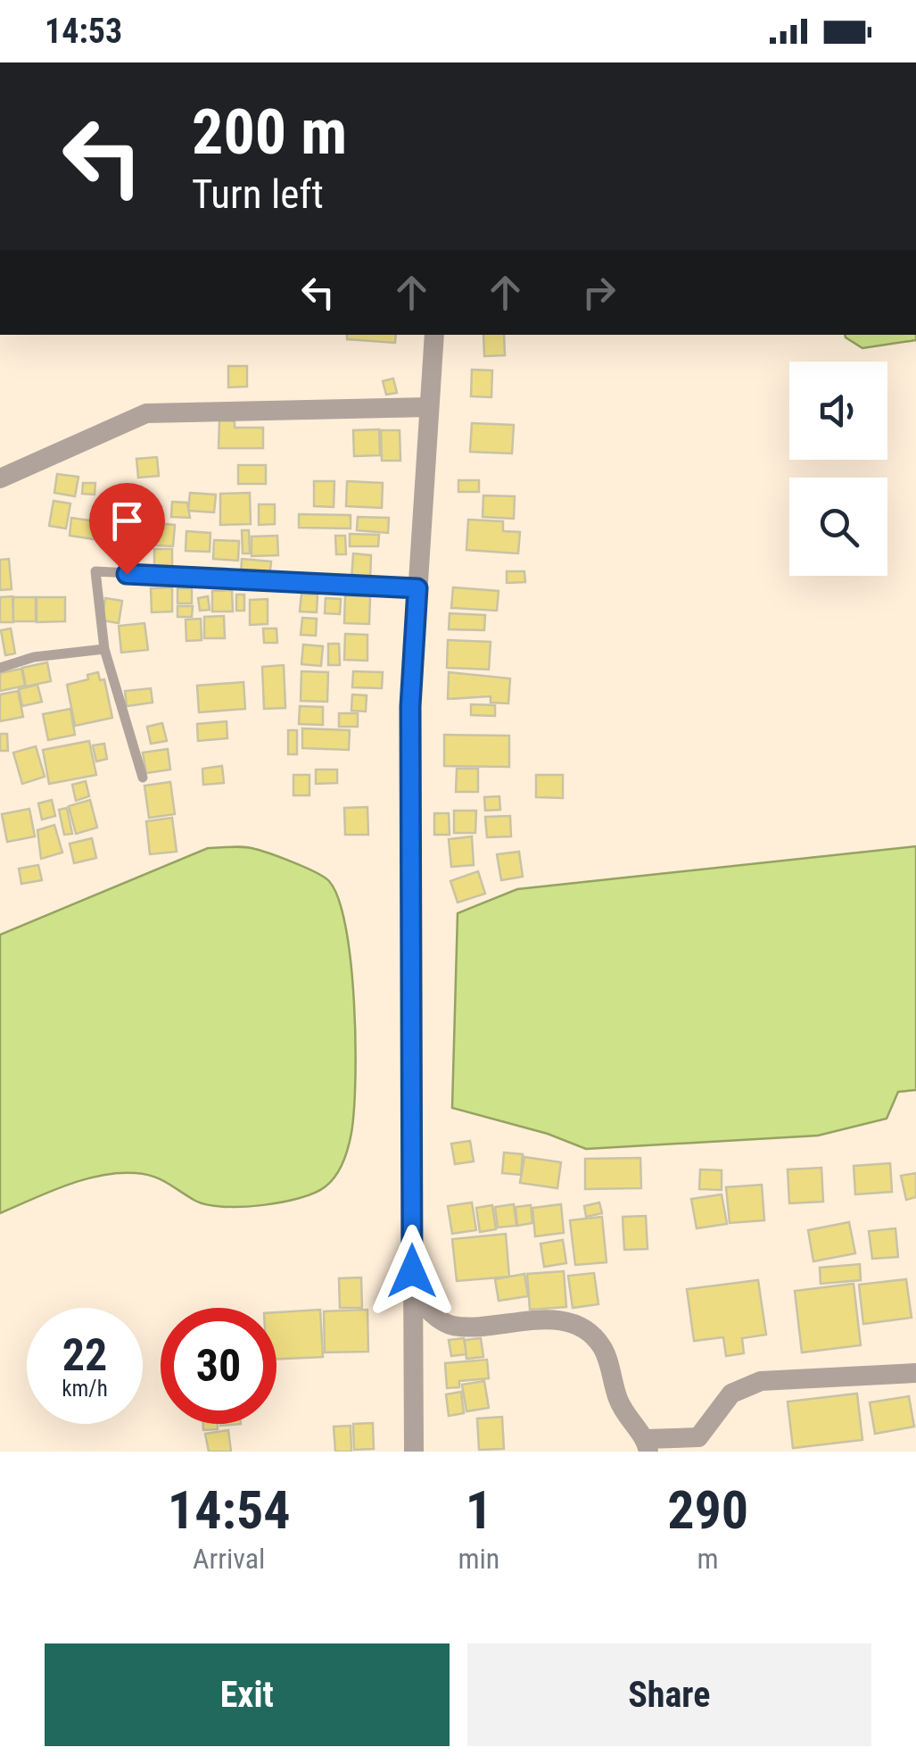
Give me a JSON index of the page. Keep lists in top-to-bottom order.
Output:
{
  "page": {
    "status": "14:53",
    "turn": ["200 m", "Turn left"],
    "speed": "22 km/h",
    "limit": "30",
    "eta": [
      "14:54",
      "Arrival",
      "1",
      "min",
      "290",
      "m"
    ],
    "buttons": ["Exit", "Share"]
  }
}
